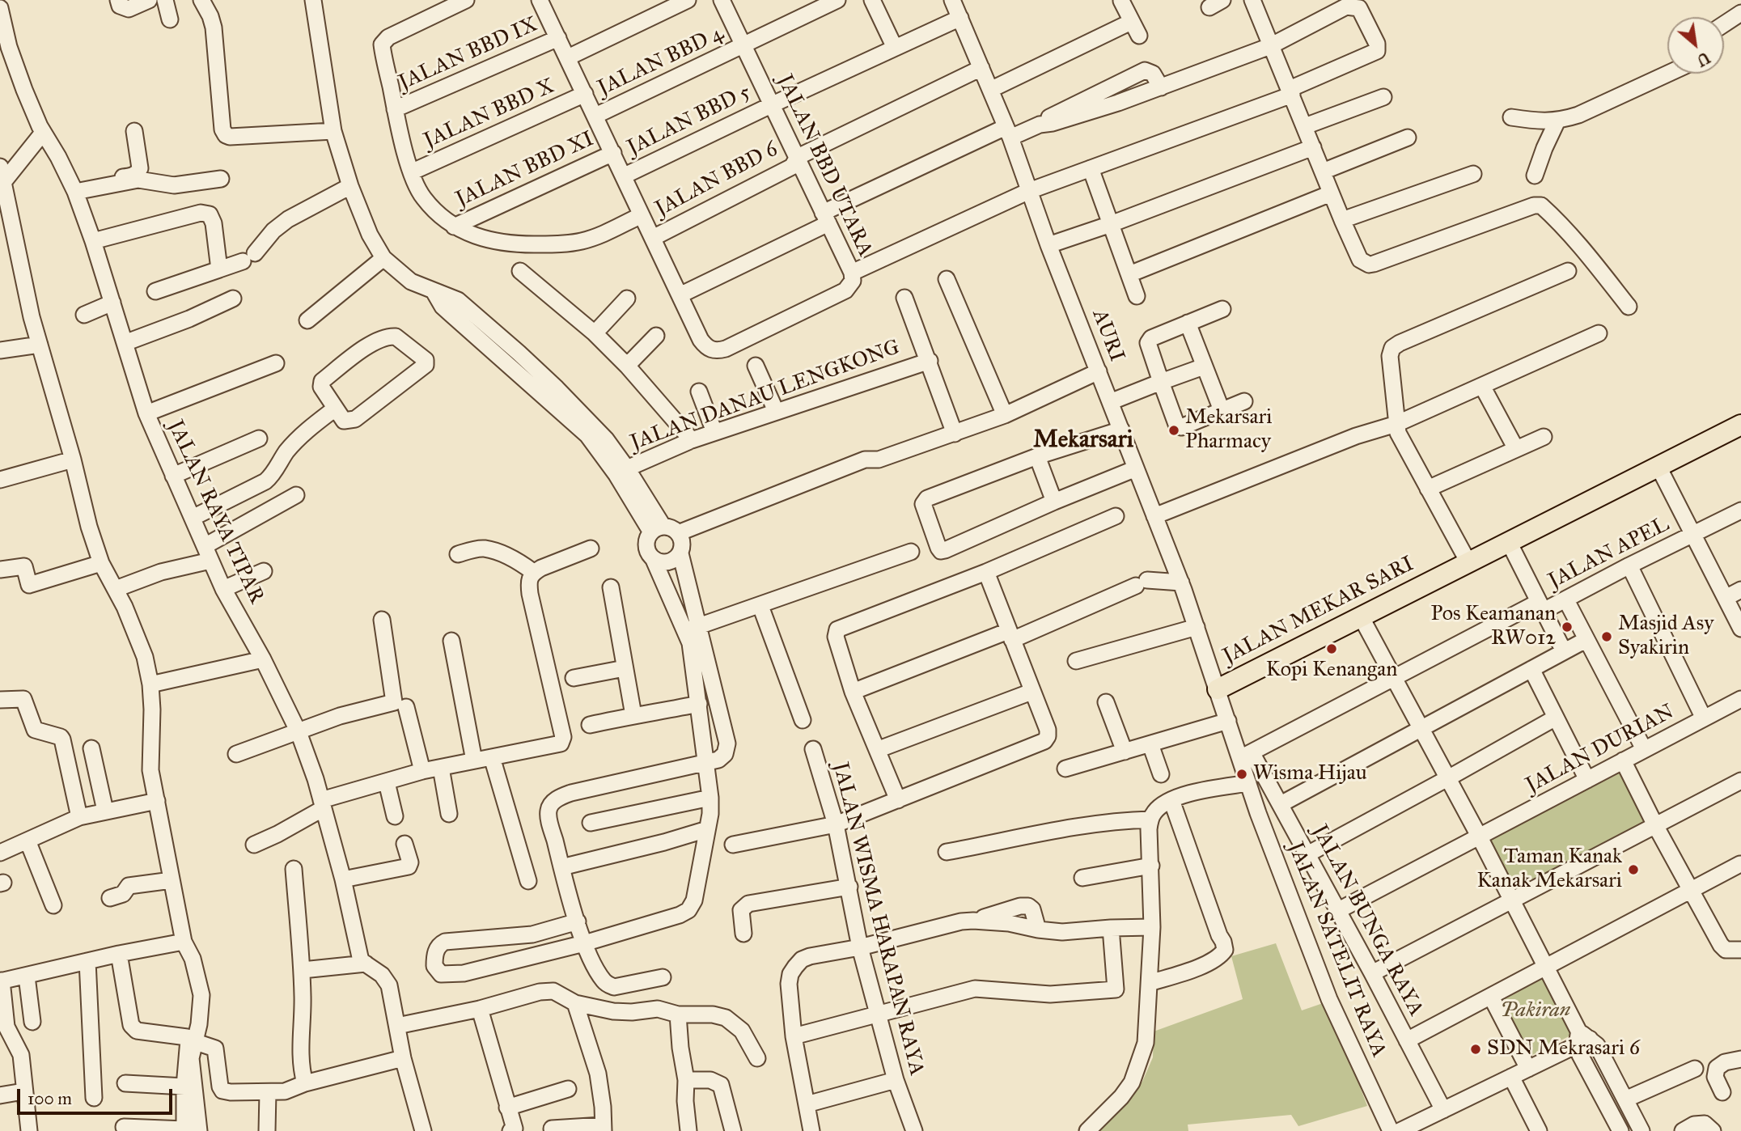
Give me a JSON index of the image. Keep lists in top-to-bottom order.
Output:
{
  "streets": {
    "main road": ["JALAN MEKAR SARI"],
    "street": [
      "JALAN BBD IX",
      "JALAN BBD 4",
      "JALAN BBD X",
      "JALAN BBD 5",
      "JALAN BBD UTARA",
      "JALAN BBD XI",
      "JALAN BBD 6",
      "AURI",
      "JALAN DANAU LENGKONG",
      "JALAN RAYA TIPAR",
      "JALAN APEL",
      "JALAN DURIAN",
      "JALAN WISMA HARAPAN RAYA",
      "JALAN BUNGA RAYA",
      "JALAN SATELIT RAYA"
    ]
  },
  "crossings": [
    ["JALAN BBD IX", "JALAN BBD UTARA"],
    ["JALAN BBD 4", "JALAN BBD UTARA"],
    ["JALAN BBD X", "JALAN BBD UTARA"],
    ["JALAN BBD 5", "JALAN BBD UTARA"],
    ["JALAN BBD 5", "AURI"],
    ["JALAN BBD UTARA", "JALAN BBD XI"],
    ["JALAN BBD UTARA", "JALAN BBD 6"],
    ["JALAN BBD 6", "AURI"],
    ["AURI", "JALAN MEKAR SARI"],
    ["JALAN APEL", "JALAN MEKAR SARI"],
    ["JALAN APEL", "JALAN BUNGA RAYA"],
    ["JALAN MEKAR SARI", "JALAN BUNGA RAYA"],
    ["JALAN MEKAR SARI", "JALAN SATELIT RAYA"],
    ["JALAN DURIAN", "JALAN BUNGA RAYA"]
  ],
  "districts": ["Mekarsari"],
  "parks": ["Pakiran"],
  "places": [
    "Mekarsari Pharmacy",
    "Pos Keamanan RW012",
    "Masjid Asy Syakirin",
    "Kopi Kenangan",
    "Wisma Hijau",
    "Taman Kanak Kanak Mekarsari",
    "SDN Mekrasari 6"
  ],
  "scale_bar": "100 m",
  "north": "bottom right"
}
